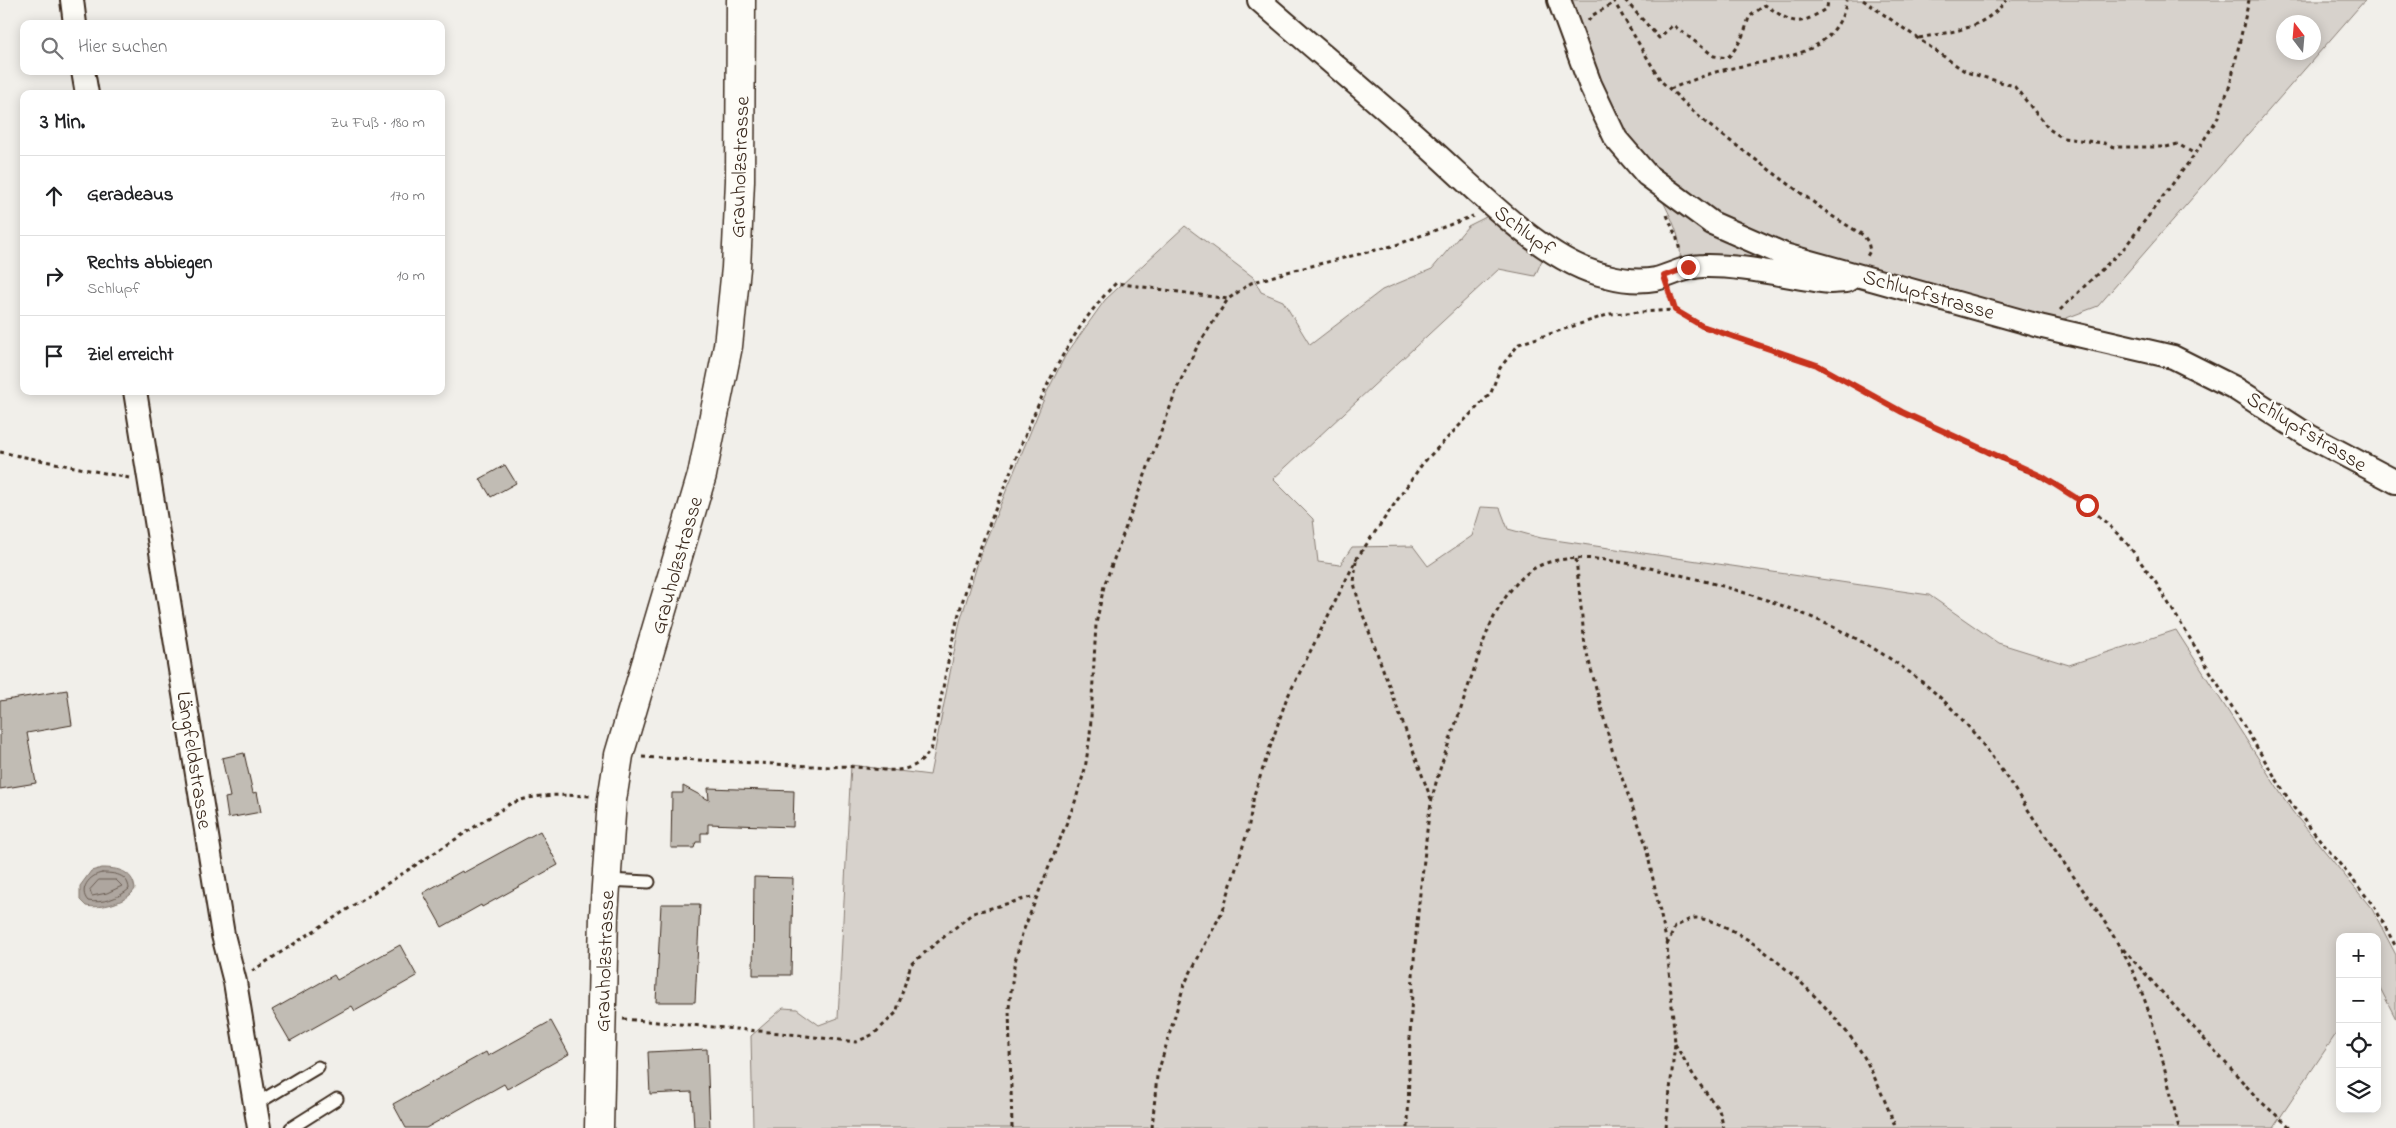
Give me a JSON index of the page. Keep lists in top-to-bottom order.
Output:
{
  "streets": {
    "street": [
      "Grauholzstrasse",
      "Schlupf",
      "Schlupfstrasse",
      "Längfeldstrasse"
    ]
  },
  "crossings": [
    ["Schlupf", "Schlupfstrasse"]
  ],
  "north": "top",
  "page": {
    "search": "Hier suchen",
    "heading": ["3 Min.", "Zu Fuß · 180 m"],
    "list": [
      ["Geradeaus", "170 m"],
      ["Rechts abbiegen", "Schlupf", "10 m"],
      "Ziel erreicht"
    ],
    "map_buttons": ["+", "−"]
  }
}
